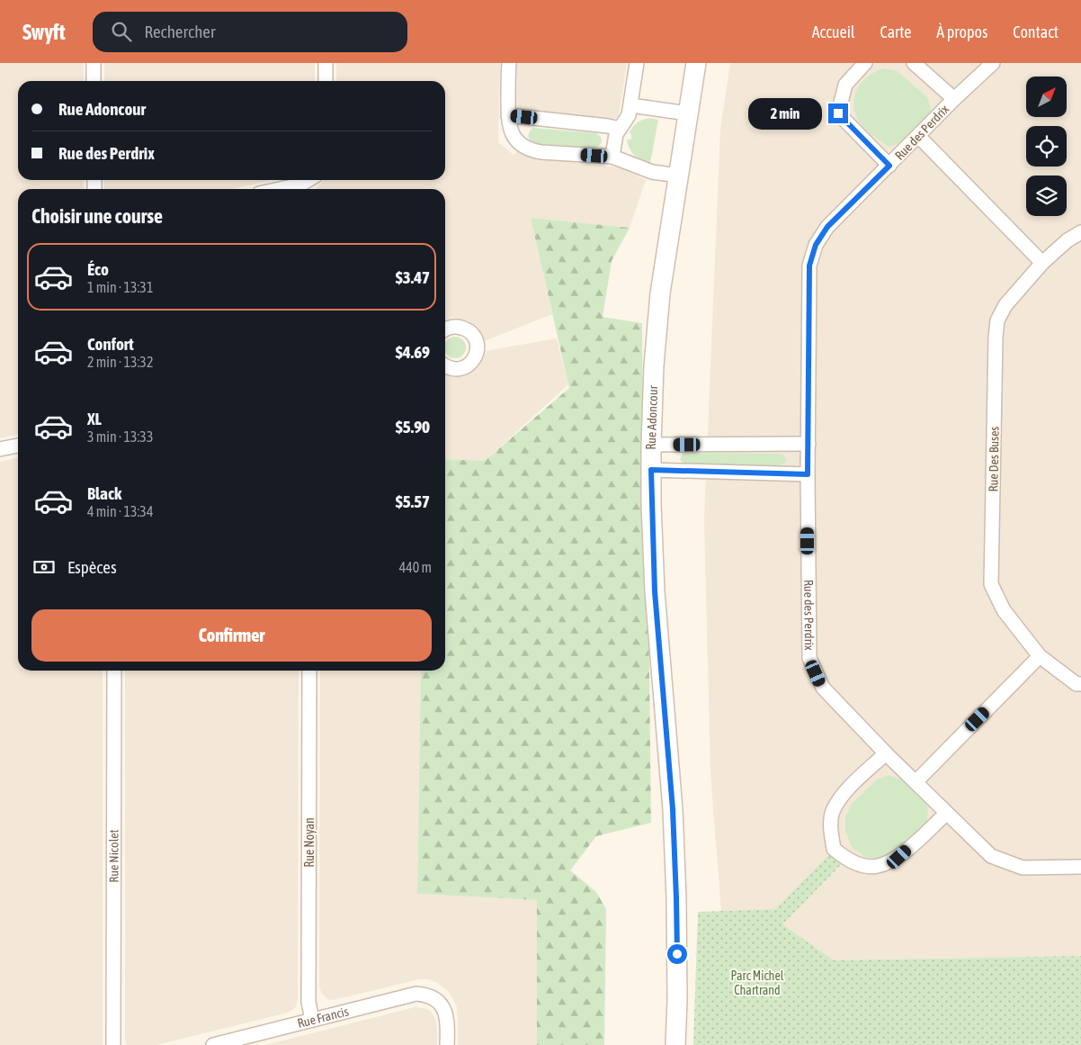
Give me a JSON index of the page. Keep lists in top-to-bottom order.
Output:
{
  "streets": {
    "street": [
      "Rue des Perdrix",
      "Rue Adoncour",
      "Rue Des Buses",
      "Rue Noyan",
      "Rue Nicolet",
      "Rue Francis"
    ]
  },
  "crossings": [
    ["Rue Noyan", "Rue Francis"]
  ],
  "parks": ["Parc Michel Chartrand"],
  "north": "top right",
  "page": {
    "header": "Swyft",
    "search": "Rechercher",
    "nav": [
      "Accueil",
      "Carte",
      "À propos",
      "Contact"
    ],
    "banner": ["Rue Adoncour", "Rue des Perdrix"],
    "bubble": "2 min",
    "heading": "Choisir une course",
    "list": [
      {
        "name": "Éco",
        "note": "1 min · 13:31",
        "value": "$3.47"
      },
      {
        "name": "Confort",
        "note": "2 min · 13:32",
        "value": "$4.69"
      },
      {
        "name": "XL",
        "note": "3 min · 13:33",
        "value": "$5.90"
      },
      {
        "name": "Black",
        "note": "4 min · 13:34",
        "value": "$5.57"
      }
    ],
    "pay": ["Espèces", "440 m"],
    "buttons": "Confirmer"
  }
}
